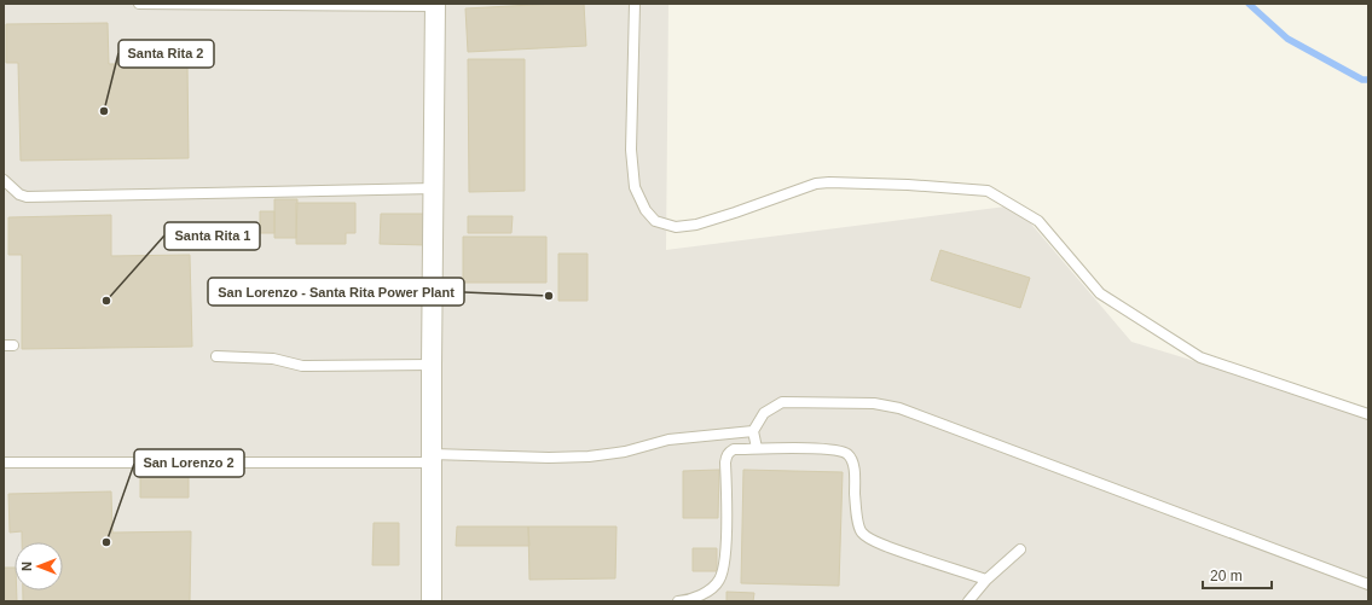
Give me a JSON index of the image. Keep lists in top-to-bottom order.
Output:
{
  "places": [
    "Santa Rita 2",
    "San Lorenzo - Santa Rita Power Plant",
    "Santa Rita 1",
    "San Lorenzo 2"
  ],
  "scale_bar": "20 m",
  "north": "left"
}
